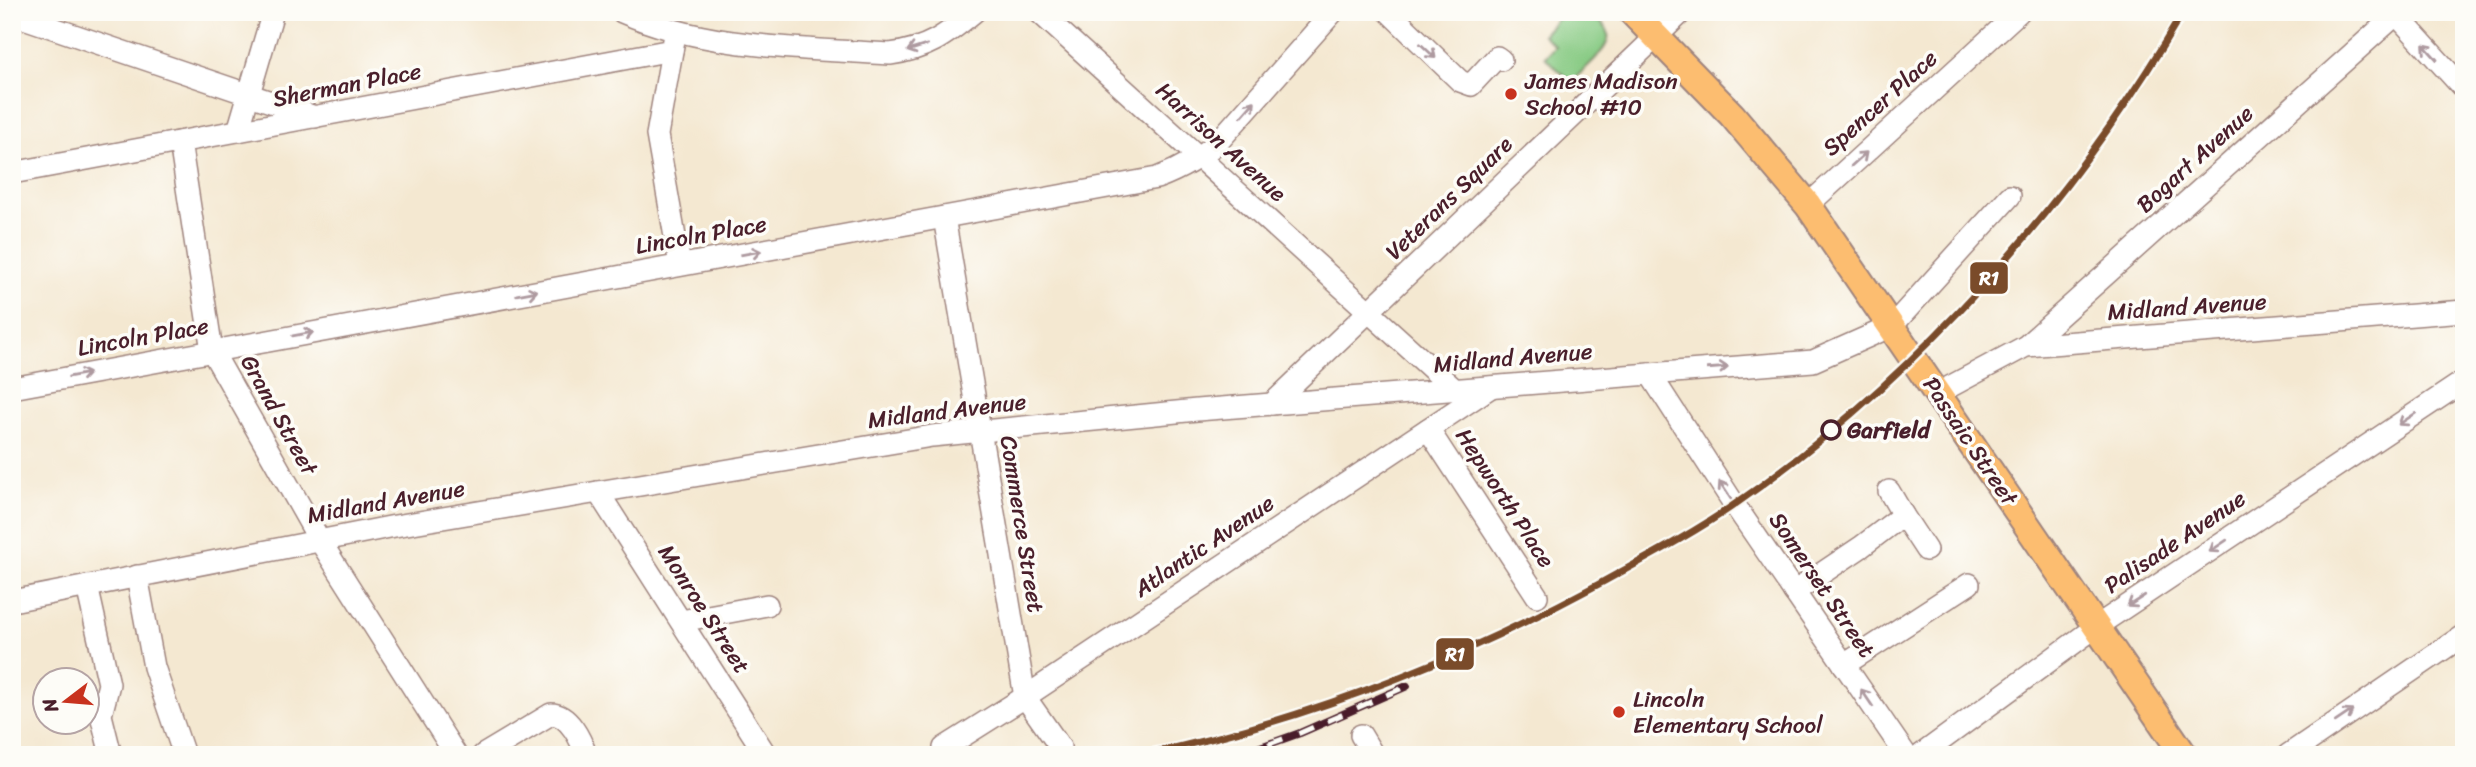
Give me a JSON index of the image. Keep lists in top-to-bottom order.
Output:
{
  "streets": {
    "main road": ["Passaic Street"],
    "street": [
      "Sherman Place",
      "Spencer Place",
      "Harrison Avenue",
      "Bogart Avenue",
      "Veterans Square",
      "Lincoln Place",
      "Midland Avenue",
      "Grand Street",
      "Hepworth Place",
      "Commerce Street",
      "Palisade Avenue",
      "Atlantic Avenue",
      "Somerset Street",
      "Monroe Street"
    ]
  },
  "crossings": [
    ["Sherman Place", "Grand Street"],
    ["Spencer Place", "Passaic Street"],
    ["Harrison Avenue", "Veterans Square"],
    ["Harrison Avenue", "Lincoln Place"],
    ["Bogart Avenue", "Midland Avenue"],
    ["Veterans Square", "Midland Avenue"],
    ["Veterans Square", "Passaic Street"],
    ["Lincoln Place", "Grand Street"],
    ["Lincoln Place", "Commerce Street"],
    ["Midland Avenue", "Grand Street"],
    ["Midland Avenue", "Passaic Street"],
    ["Midland Avenue", "Commerce Street"],
    ["Midland Avenue", "Atlantic Avenue"],
    ["Midland Avenue", "Somerset Street"],
    ["Midland Avenue", "Monroe Street"],
    ["Passaic Street", "Palisade Avenue"],
    ["Hepworth Place", "Atlantic Avenue"],
    ["Commerce Street", "Atlantic Avenue"]
  ],
  "one_way": ["Lincoln Place", "Palisade Avenue", "Somerset Street"],
  "places": ["James Madison School #10", "Garfield", "Lincoln Elementary School"],
  "lines": ["transit line R1"],
  "north": "left"
}
